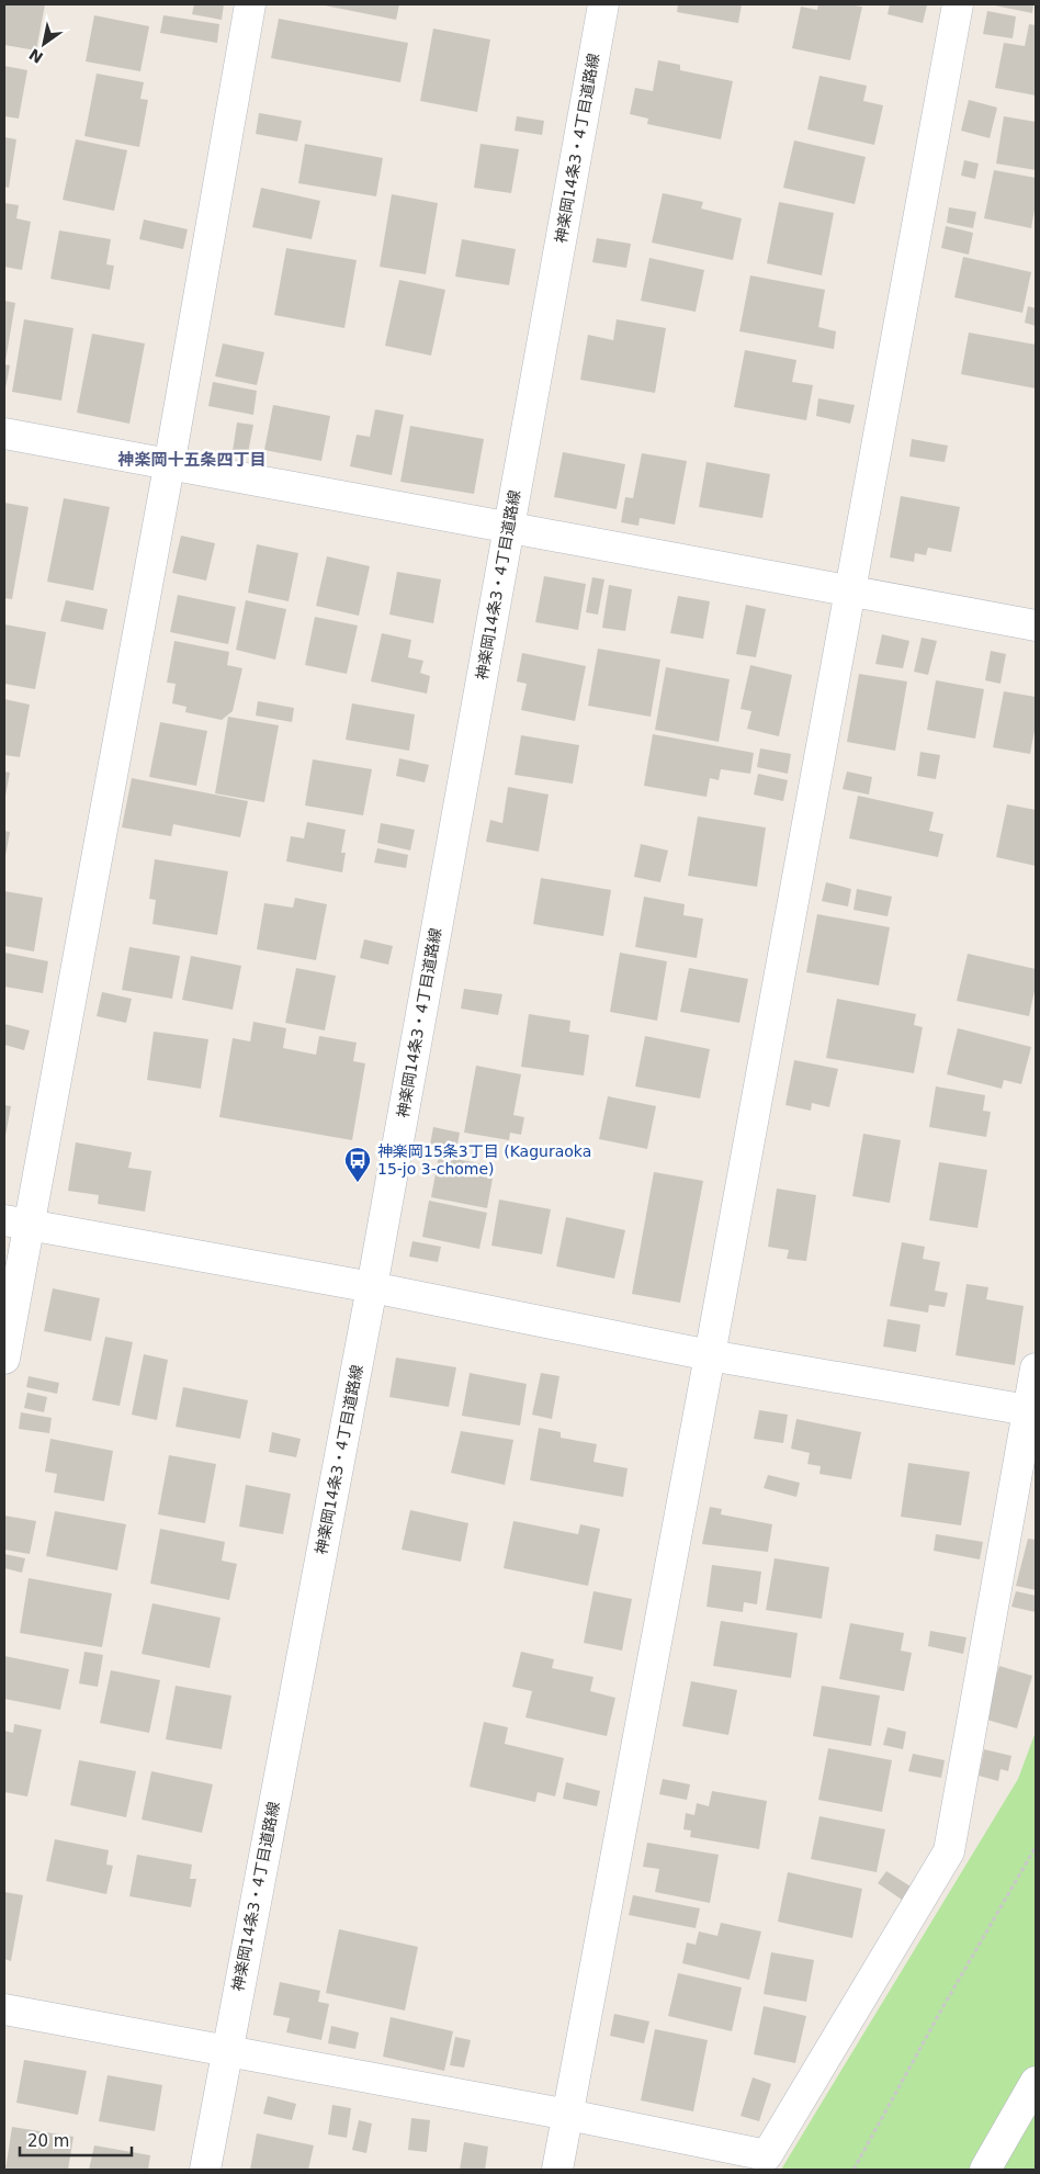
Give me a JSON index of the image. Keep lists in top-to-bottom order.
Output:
{
  "streets": {
    "street": ["神楽岡14条3・4丁目道路線"]
  },
  "districts": ["神楽岡十五条四丁目"],
  "places": {
    "bus stop": ["神楽岡15条3丁目 (Kaguraoka 15-jo 3-chome)"]
  },
  "scale_bar": "20 m",
  "north": "bottom left"
}
